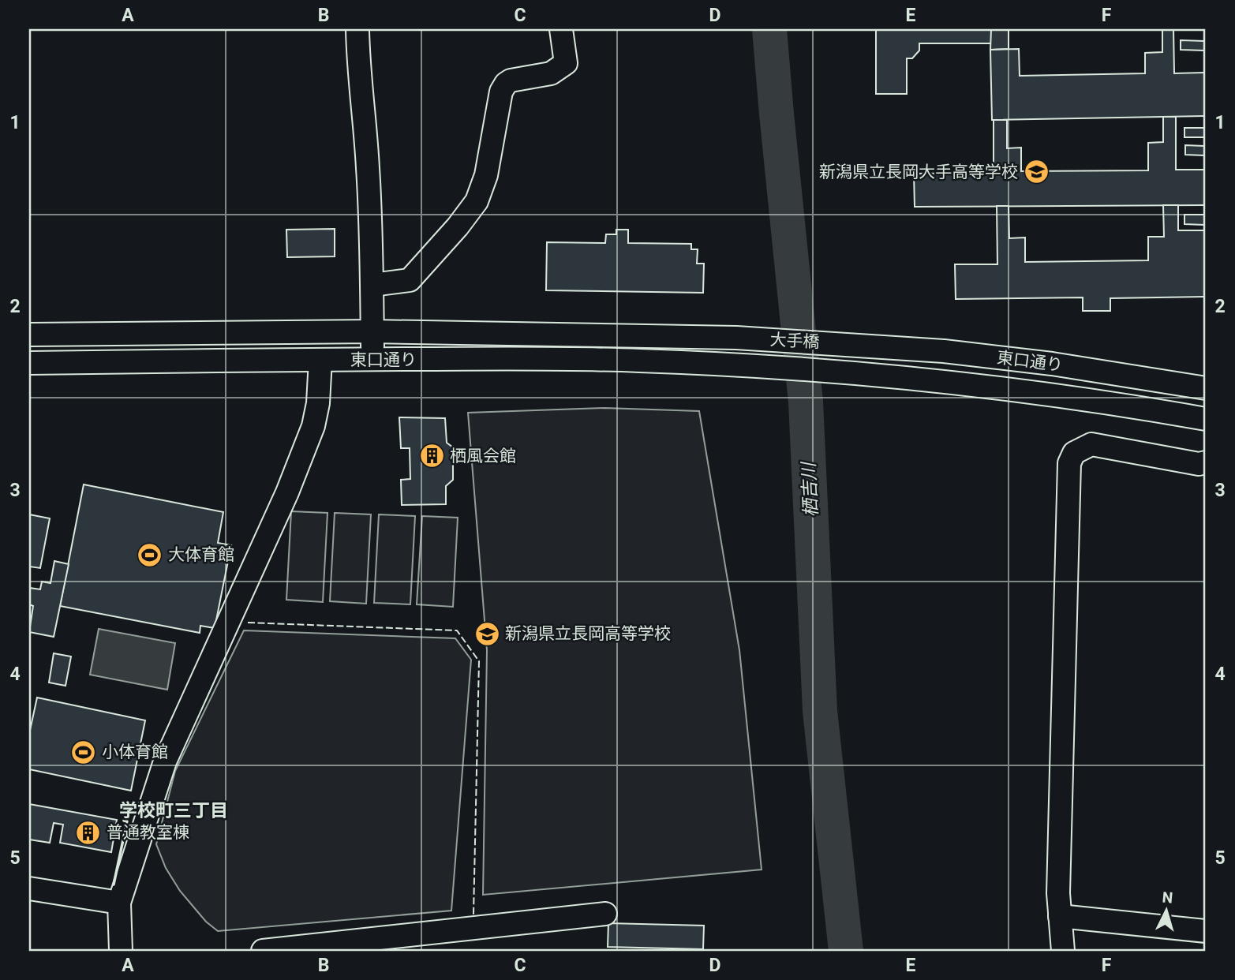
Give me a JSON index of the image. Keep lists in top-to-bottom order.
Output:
{
  "streets": {
    "street": ["大手橋", "東口通り"]
  },
  "crossings": [
    ["大手橋", "東口通り"]
  ],
  "districts": ["学校町三丁目"],
  "water": ["栖吉川"],
  "places": {
    "school or university": ["新潟県立長岡大手高等学校", "新潟県立長岡高等学校"],
    "building": ["栖風会館", "普通教室棟"],
    "sports": ["大体育館", "小体育館"]
  },
  "north": "top",
  "grid": {
    "columns": [
      "A",
      "B",
      "C",
      "D",
      "E",
      "F"
    ],
    "rows": [
      "1",
      "2",
      "3",
      "4",
      "5"
    ]
  }
}
